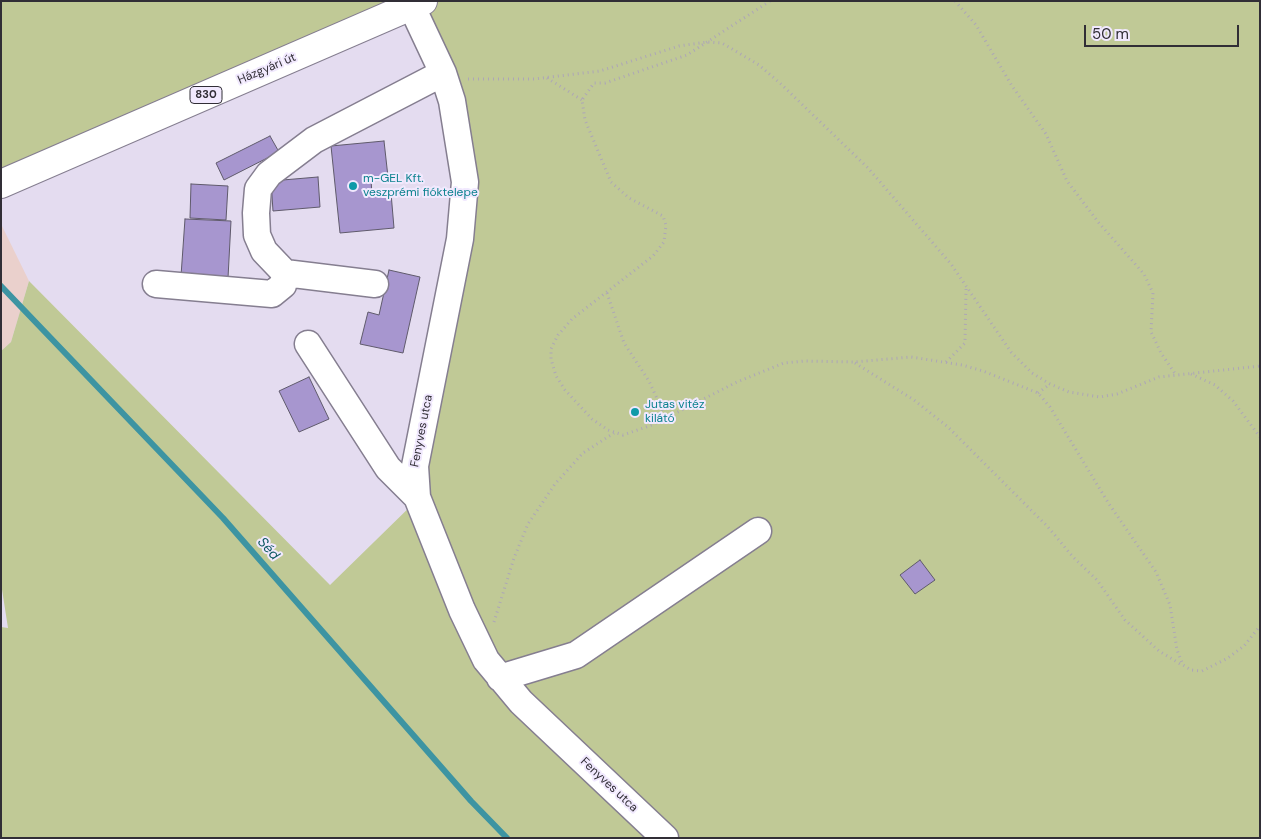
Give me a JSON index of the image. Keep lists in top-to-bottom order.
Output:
{
  "streets": {
    "main road": ["Házgyári út", "830"],
    "street": ["Fenyves utca"]
  },
  "crossings": [
    ["Házgyári út", "Fenyves utca"]
  ],
  "water": ["Séd"],
  "places": ["m-GEL Kft. veszprémi fióktelepe", "Jutas vitéz kilátó"],
  "scale_bar": "50 m"
}
